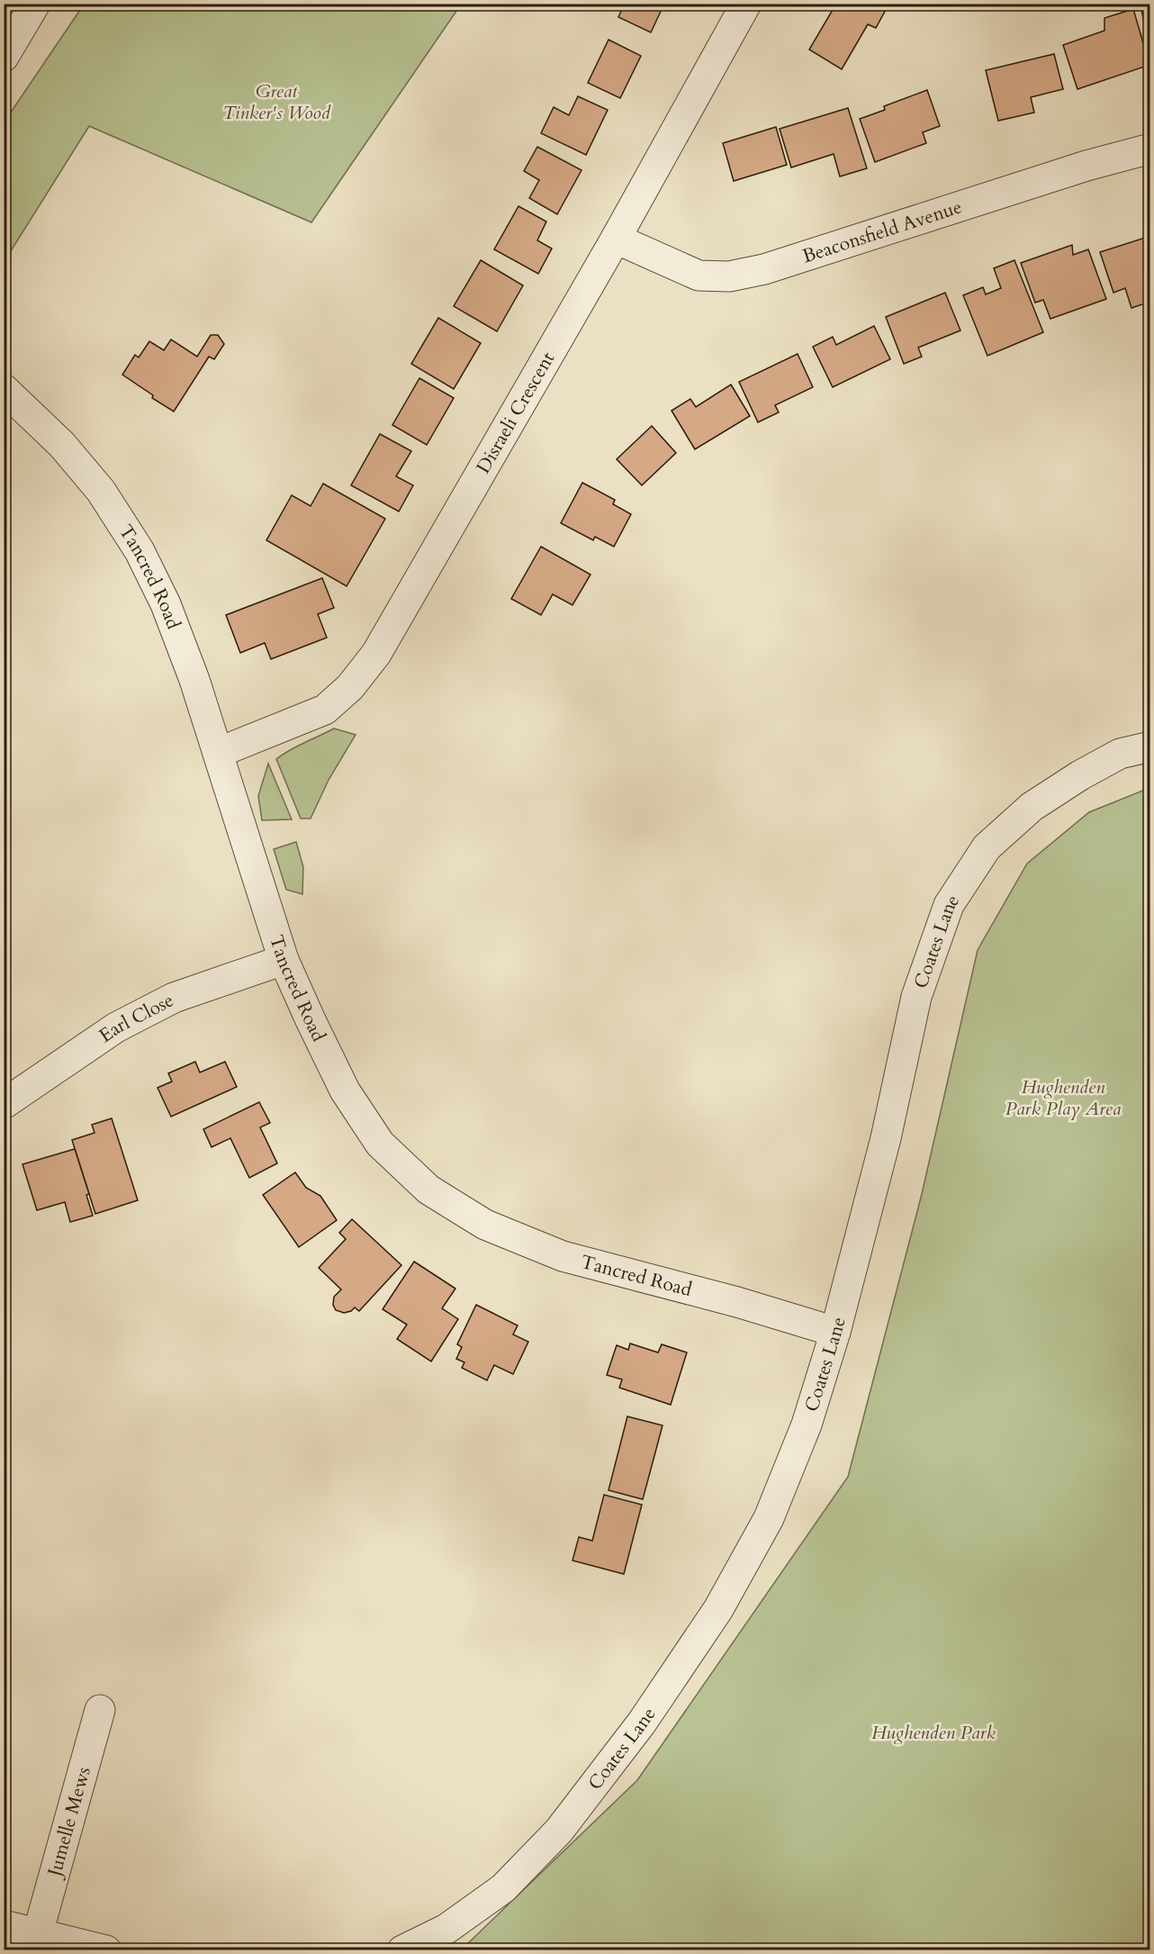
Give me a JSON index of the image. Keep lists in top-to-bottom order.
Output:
{
  "streets": {
    "street": [
      "Beaconsfield Avenue",
      "Disraeli Crescent",
      "Tancred Road",
      "Coates Lane",
      "Earl Close",
      "Jumelle Mews"
    ]
  },
  "crossings": [
    ["Beaconsfield Avenue", "Disraeli Crescent"],
    ["Disraeli Crescent", "Tancred Road"],
    ["Tancred Road", "Coates Lane"],
    ["Tancred Road", "Earl Close"]
  ],
  "parks": ["Great Tinker's Wood", "Hughenden Park Play Area", "Hughenden Park"]
}
